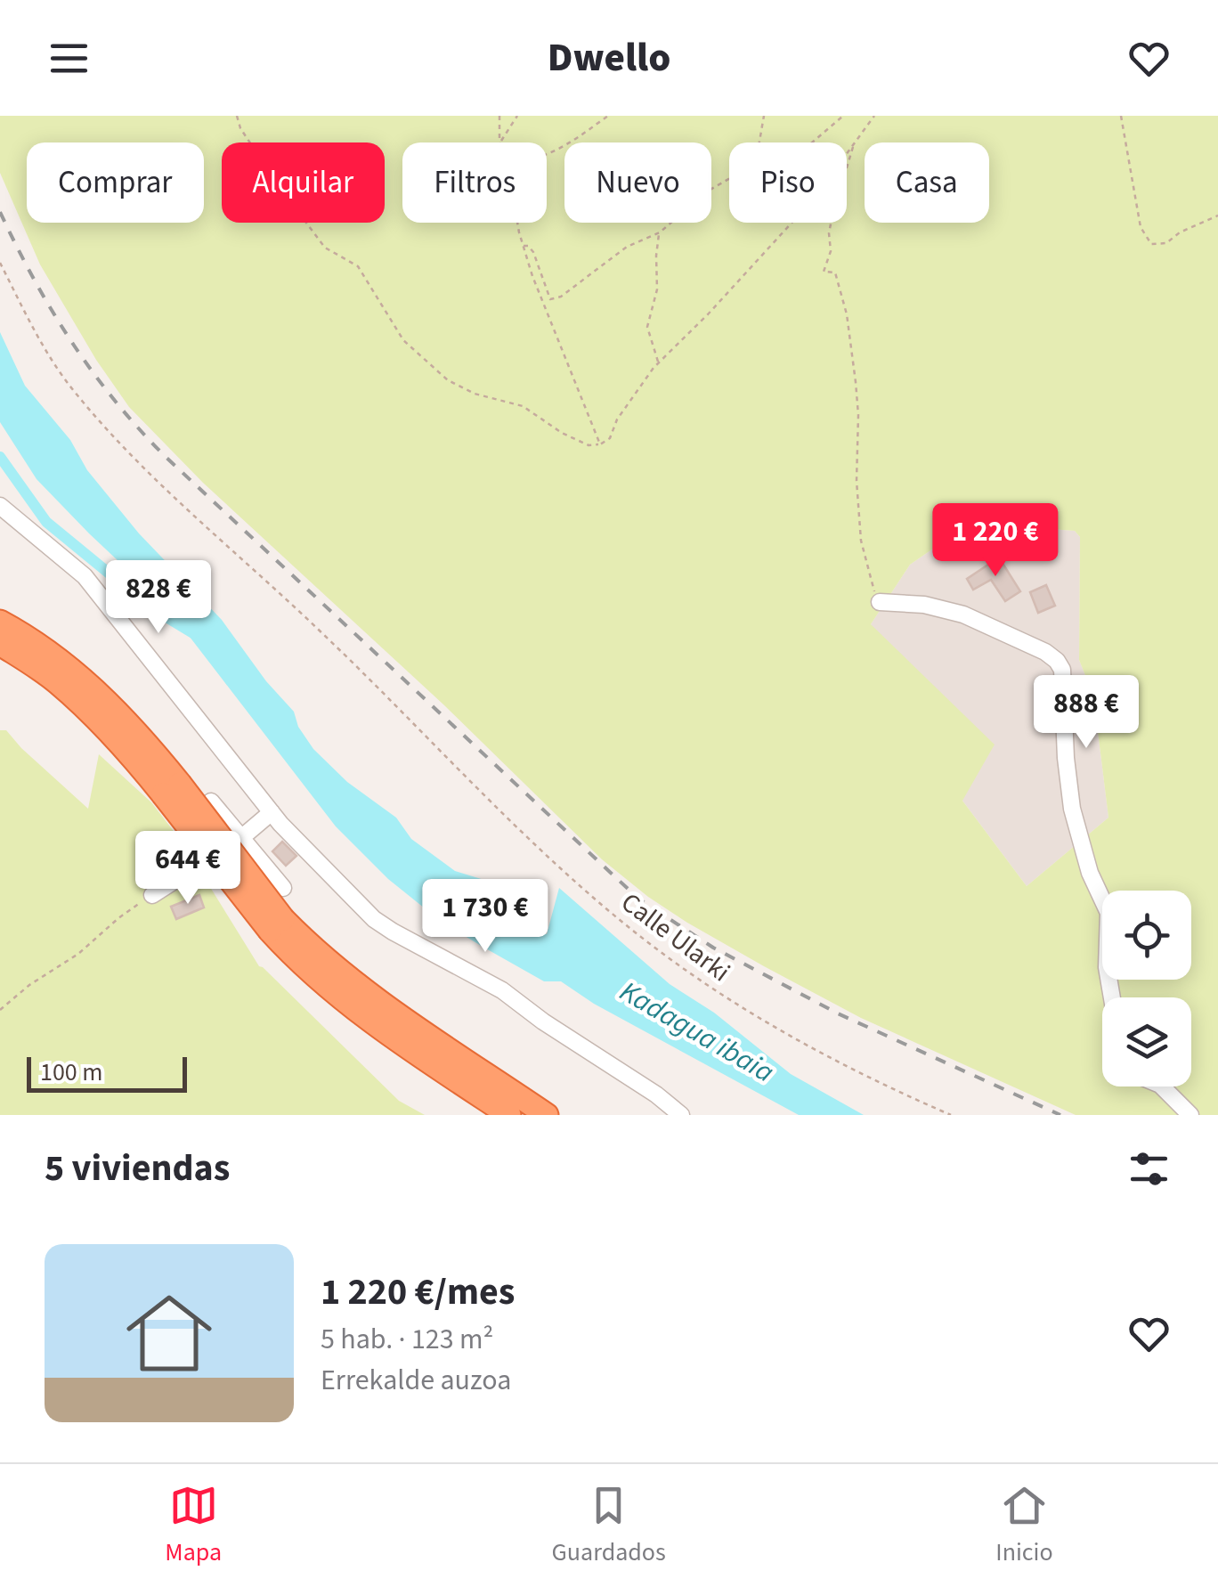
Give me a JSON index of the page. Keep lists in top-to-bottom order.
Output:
{
  "streets": {
    "path": ["Calle Ularki"]
  },
  "water": ["Kadagua ibaia"],
  "scale_bar": "100 m",
  "page": {
    "header": "Dwello",
    "chip": [
      "Comprar",
      "Alquilar",
      "Filtros",
      "Nuevo",
      "Piso",
      "Casa"
    ],
    "price": [
      "1 220 €",
      "828 €",
      "888 €",
      "644 €",
      "1 730 €"
    ],
    "scale": "100 m",
    "heading": "5 viviendas",
    "list": [
      {
        "name": "1 220 €/mes",
        "note": "5 hab. · 123 m² · Errekalde auzoa"
      }
    ],
    "tabs": ["Mapa", "Guardados", "Inicio"]
  }
}
